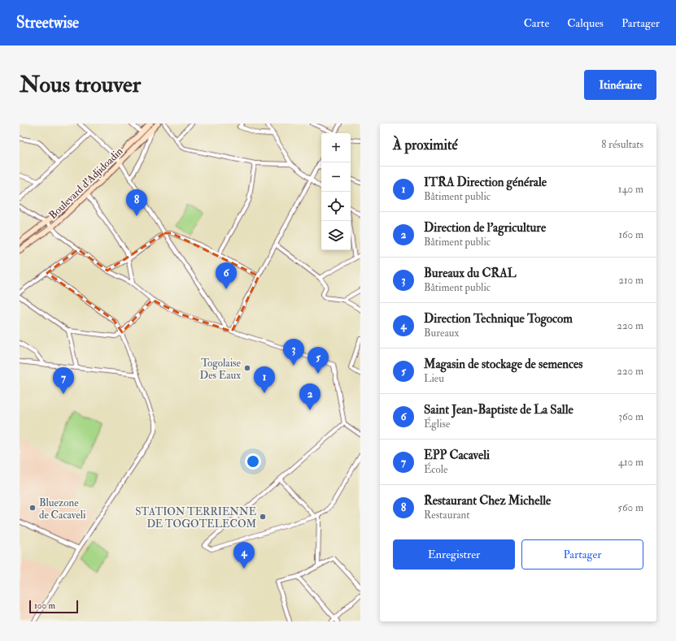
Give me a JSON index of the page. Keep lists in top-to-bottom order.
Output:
{
  "streets": {
    "main road": ["Boulevard d'Adjidoadin"]
  },
  "places": ["Togolaise Des Eaux", "Bluezone de Cacaveli", "STATION TERRIENNE DE TOGOTELECOM"],
  "scale_bar": "100 m",
  "page": {
    "header": "Streetwise",
    "nav": ["Carte", "Calques", "Partager"],
    "buttons": [
      "Itinéraire",
      ["Enregistrer", "Partager"]
    ],
    "title": "Nous trouver",
    "heading": ["À proximité", "8 résultats"],
    "map_buttons": ["+", "−"],
    "list": [
      {
        "mark": "1",
        "name": "ITRA Direction générale",
        "note": "Bâtiment public",
        "value": "140 m"
      },
      {
        "mark": "2",
        "name": "Direction de l'agriculture",
        "note": "Bâtiment public",
        "value": "160 m"
      },
      {
        "mark": "3",
        "name": "Bureaux du CRAL",
        "note": "Bâtiment public",
        "value": "210 m"
      },
      {
        "mark": "4",
        "name": "Direction Technique Togocom",
        "note": "Bureaux",
        "value": "220 m"
      },
      {
        "mark": "5",
        "name": "Magasin de stockage de semences",
        "note": "Lieu",
        "value": "220 m"
      },
      {
        "mark": "6",
        "name": "Saint Jean-Baptiste de La Salle",
        "note": "Église",
        "value": "360 m"
      },
      {
        "mark": "7",
        "name": "EPP Cacaveli",
        "note": "École",
        "value": "410 m"
      },
      {
        "mark": "8",
        "name": "Restaurant Chez Michelle",
        "note": "Restaurant",
        "value": "560 m"
      }
    ],
    "pins": [
      "8",
      "6",
      "3",
      "5",
      "1",
      "7",
      "2",
      "4"
    ],
    "scale": "100 m"
  }
}
